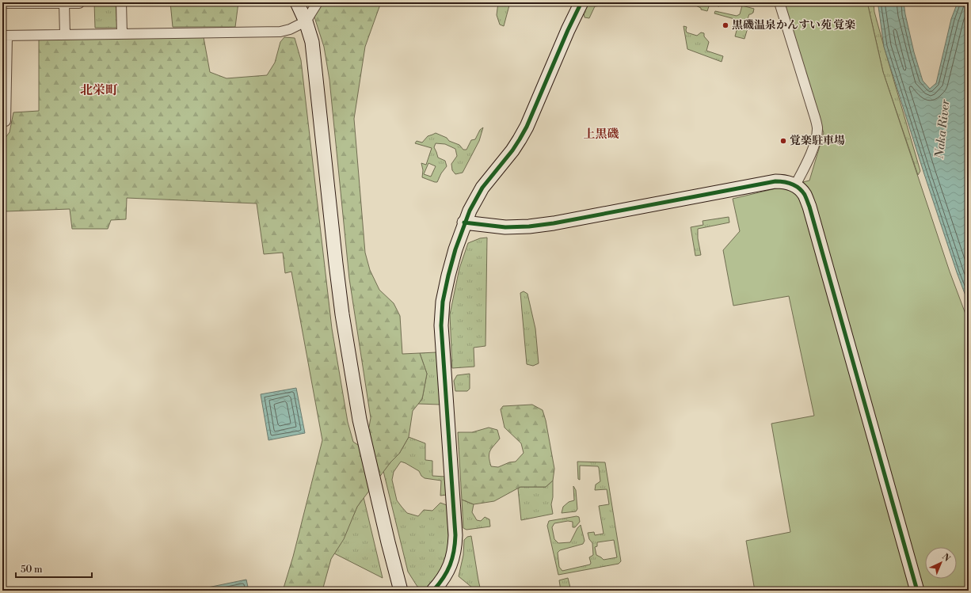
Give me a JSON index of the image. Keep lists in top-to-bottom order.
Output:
{
  "districts": ["北栄町", "上黒磯"],
  "water": ["Naka River"],
  "places": ["黒磯温泉かんすい苑 覚楽", "覚楽駐車場"],
  "scale_bar": "50 m",
  "north": "top right"
}
